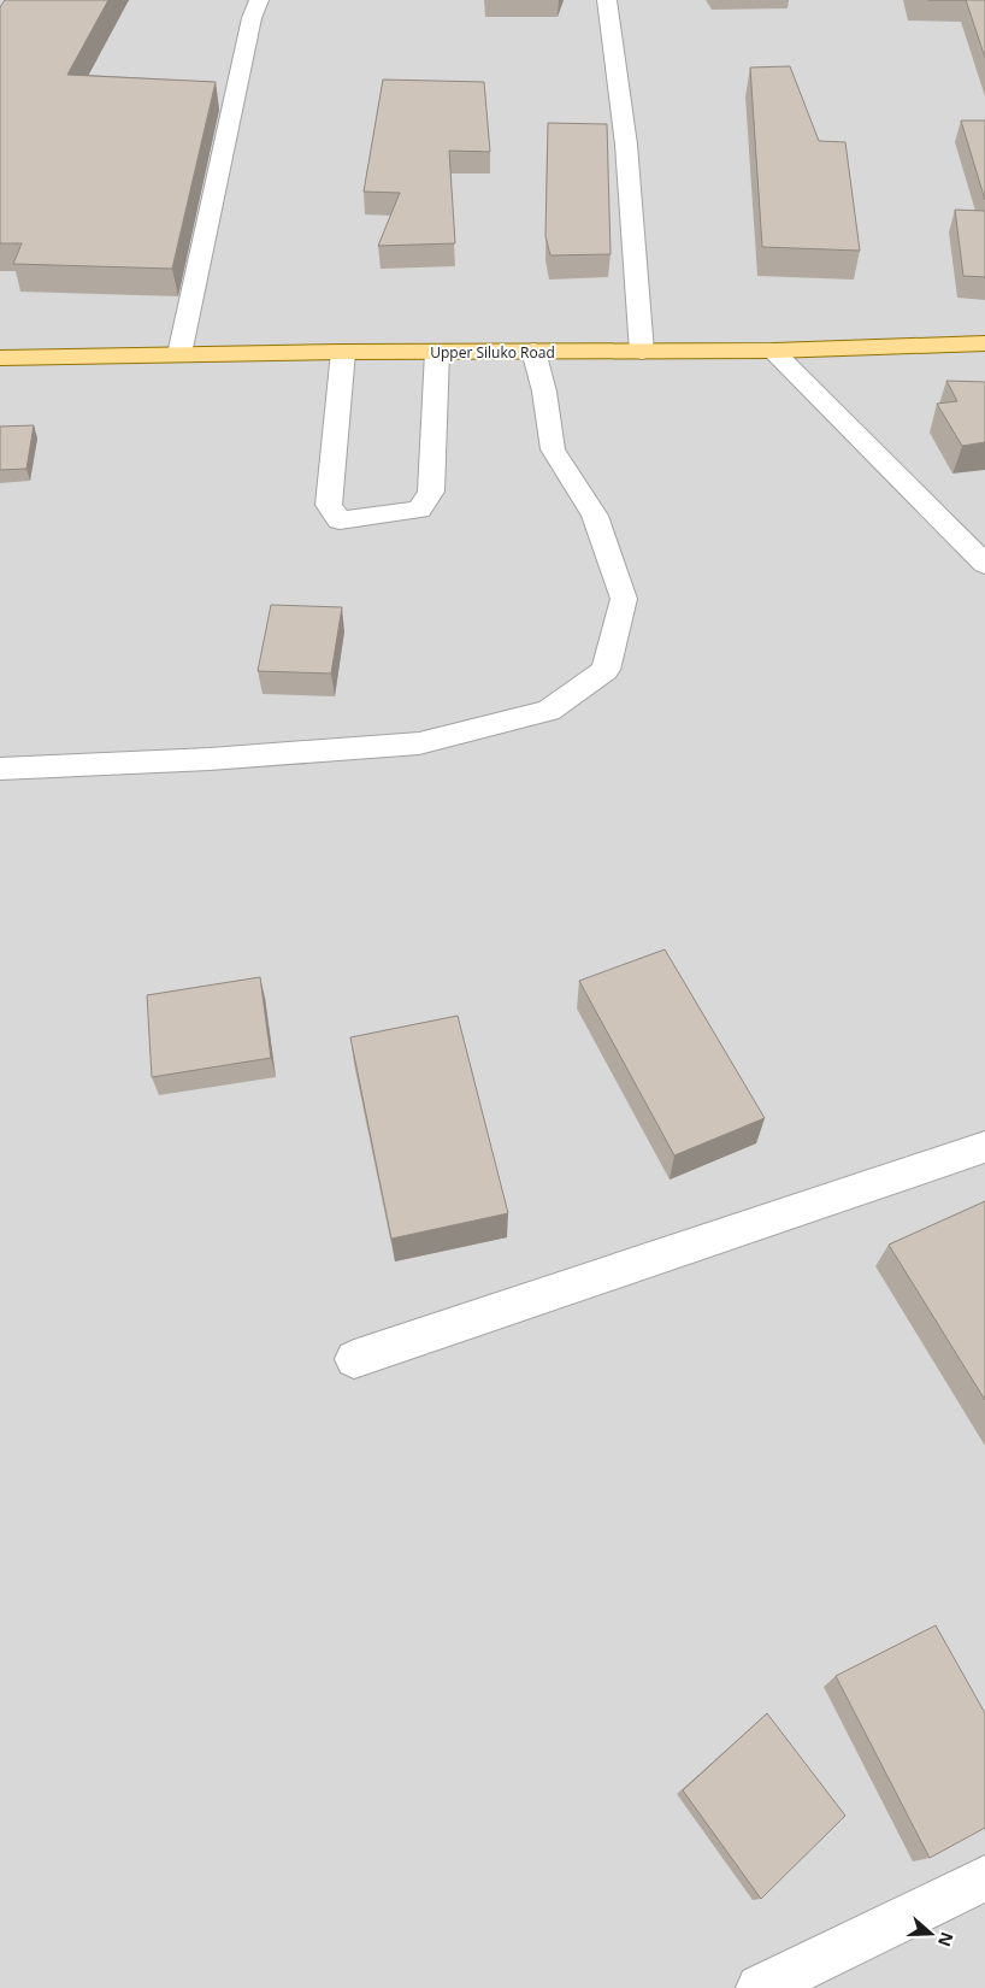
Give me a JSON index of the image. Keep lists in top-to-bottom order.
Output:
{
  "streets": {
    "main road": ["Upper Siluko Road"]
  },
  "north": "right"
}
